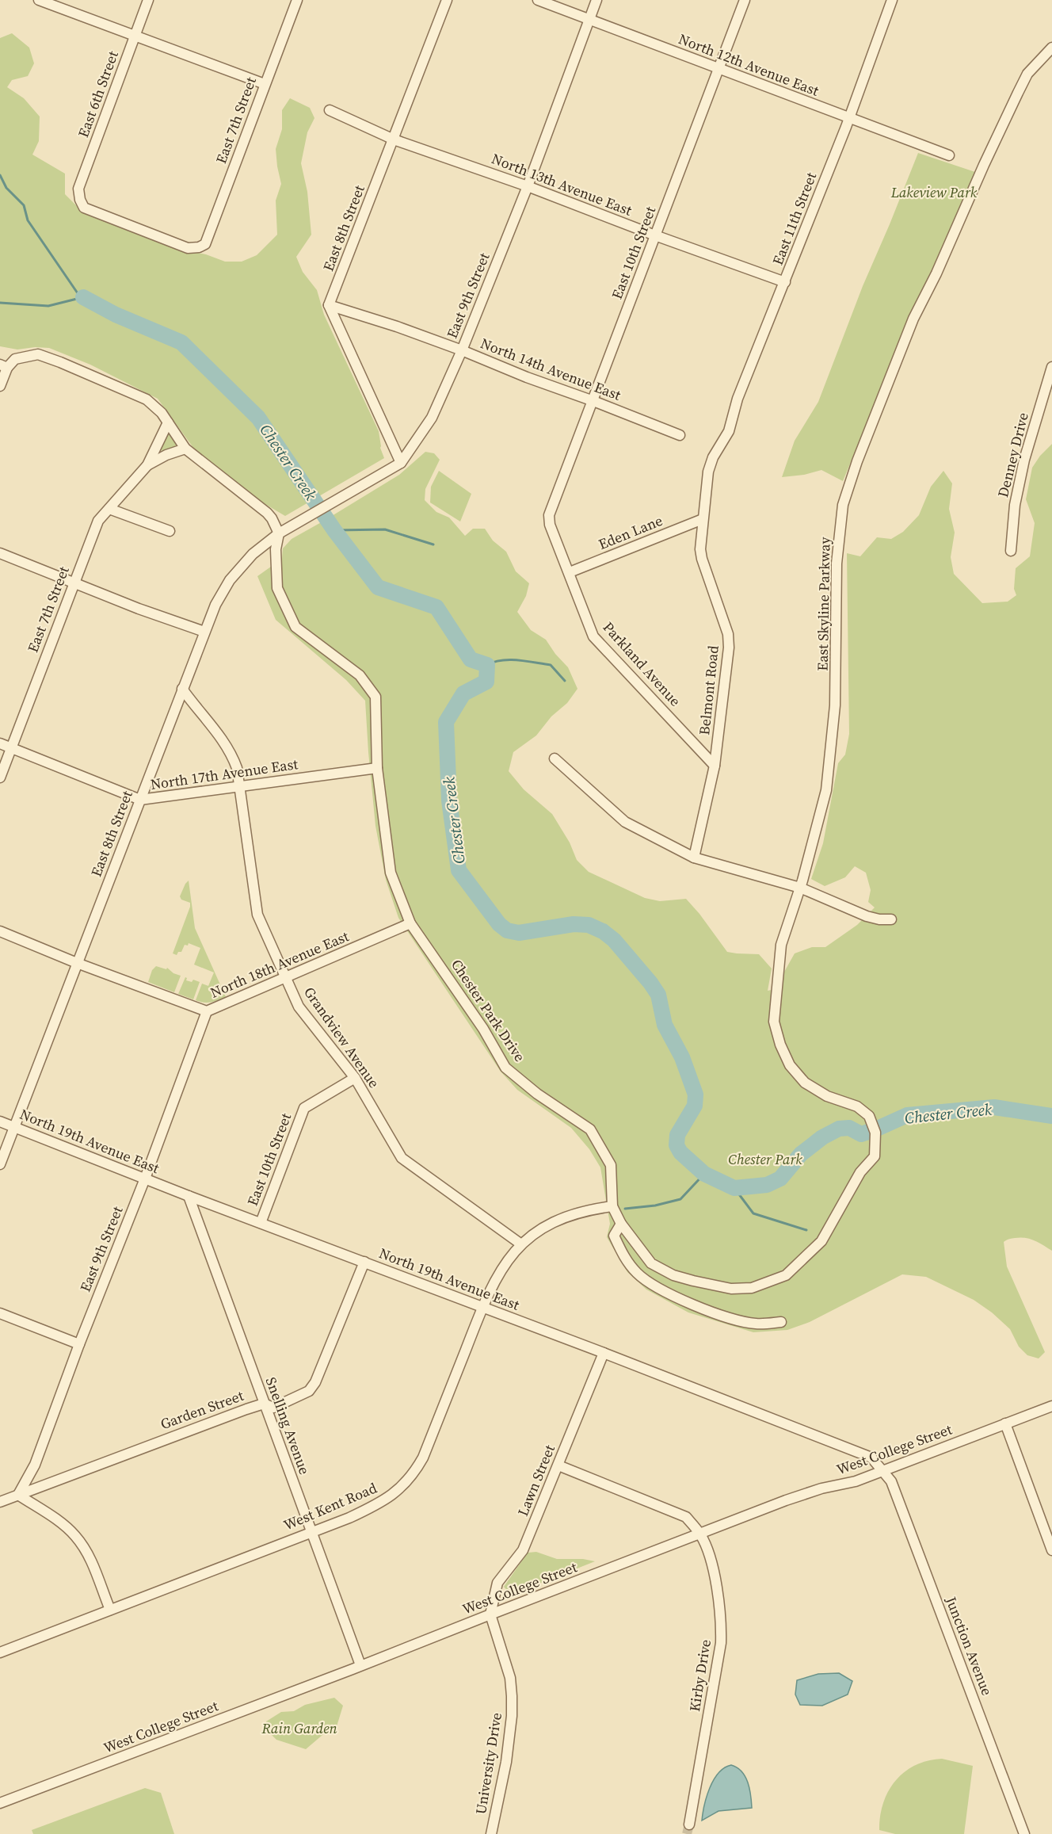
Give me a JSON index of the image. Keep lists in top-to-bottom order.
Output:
{
  "streets": {
    "street": [
      "North 12th Avenue East",
      "East 6th Street",
      "East 7th Street",
      "North 13th Avenue East",
      "East 11th Street",
      "East 8th Street",
      "East 10th Street",
      "East 9th Street",
      "North 14th Avenue East",
      "Denney Drive",
      "Eden Lane",
      "East Skyline Parkway",
      "Parkland Avenue",
      "Belmont Road",
      "North 17th Avenue East",
      "North 18th Avenue East",
      "Chester Park Drive",
      "Grandview Avenue",
      "North 19th Avenue East",
      "Garden Street",
      "Snelling Avenue",
      "West College Street",
      "Lawn Street",
      "West Kent Road",
      "Junction Avenue",
      "Kirby Drive",
      "University Drive"
    ]
  },
  "crossings": [
    ["North 12th Avenue East", "East 11th Street"],
    ["North 12th Avenue East", "East 10th Street"],
    ["North 12th Avenue East", "East 9th Street"],
    ["East 6th Street", "East 7th Street"],
    ["East 7th Street", "North 17th Avenue East"],
    ["North 13th Avenue East", "East 11th Street"],
    ["North 13th Avenue East", "East 8th Street"],
    ["North 13th Avenue East", "East 10th Street"],
    ["North 13th Avenue East", "East 9th Street"],
    ["East 11th Street", "Belmont Road"],
    ["East 8th Street", "East 9th Street"],
    ["East 8th Street", "North 14th Avenue East"],
    ["East 8th Street", "North 17th Avenue East"],
    ["East 8th Street", "North 18th Avenue East"],
    ["East 8th Street", "Chester Park Drive"],
    ["East 8th Street", "Grandview Avenue"],
    ["East 8th Street", "North 19th Avenue East"],
    ["East 10th Street", "North 14th Avenue East"],
    ["East 10th Street", "Parkland Avenue"],
    ["East 10th Street", "Grandview Avenue"],
    ["East 10th Street", "North 19th Avenue East"],
    ["East 9th Street", "North 14th Avenue East"],
    ["East 9th Street", "North 18th Avenue East"],
    ["East 9th Street", "Chester Park Drive"],
    ["East 9th Street", "North 19th Avenue East"],
    ["East 9th Street", "Garden Street"],
    ["Eden Lane", "Parkland Avenue"],
    ["Eden Lane", "Belmont Road"],
    ["East Skyline Parkway", "Chester Park Drive"],
    ["Parkland Avenue", "Belmont Road"],
    ["North 17th Avenue East", "Chester Park Drive"],
    ["North 17th Avenue East", "Grandview Avenue"],
    ["North 18th Avenue East", "Chester Park Drive"],
    ["North 18th Avenue East", "Grandview Avenue"],
    ["Chester Park Drive", "West Kent Road"],
    ["Grandview Avenue", "West Kent Road"],
    ["North 19th Avenue East", "Garden Street"],
    ["North 19th Avenue East", "Snelling Avenue"],
    ["North 19th Avenue East", "West College Street"],
    ["North 19th Avenue East", "Lawn Street"],
    ["North 19th Avenue East", "West Kent Road"],
    ["North 19th Avenue East", "Junction Avenue"],
    ["Garden Street", "Snelling Avenue"],
    ["Snelling Avenue", "West College Street"],
    ["Snelling Avenue", "West Kent Road"],
    ["West College Street", "Lawn Street"],
    ["West College Street", "Junction Avenue"],
    ["West College Street", "Kirby Drive"],
    ["West College Street", "University Drive"],
    ["Lawn Street", "Kirby Drive"],
    ["Lawn Street", "University Drive"]
  ],
  "water": ["Chester Creek"],
  "parks": ["Lakeview Park", "Chester Park", "Rain Garden"]
}
